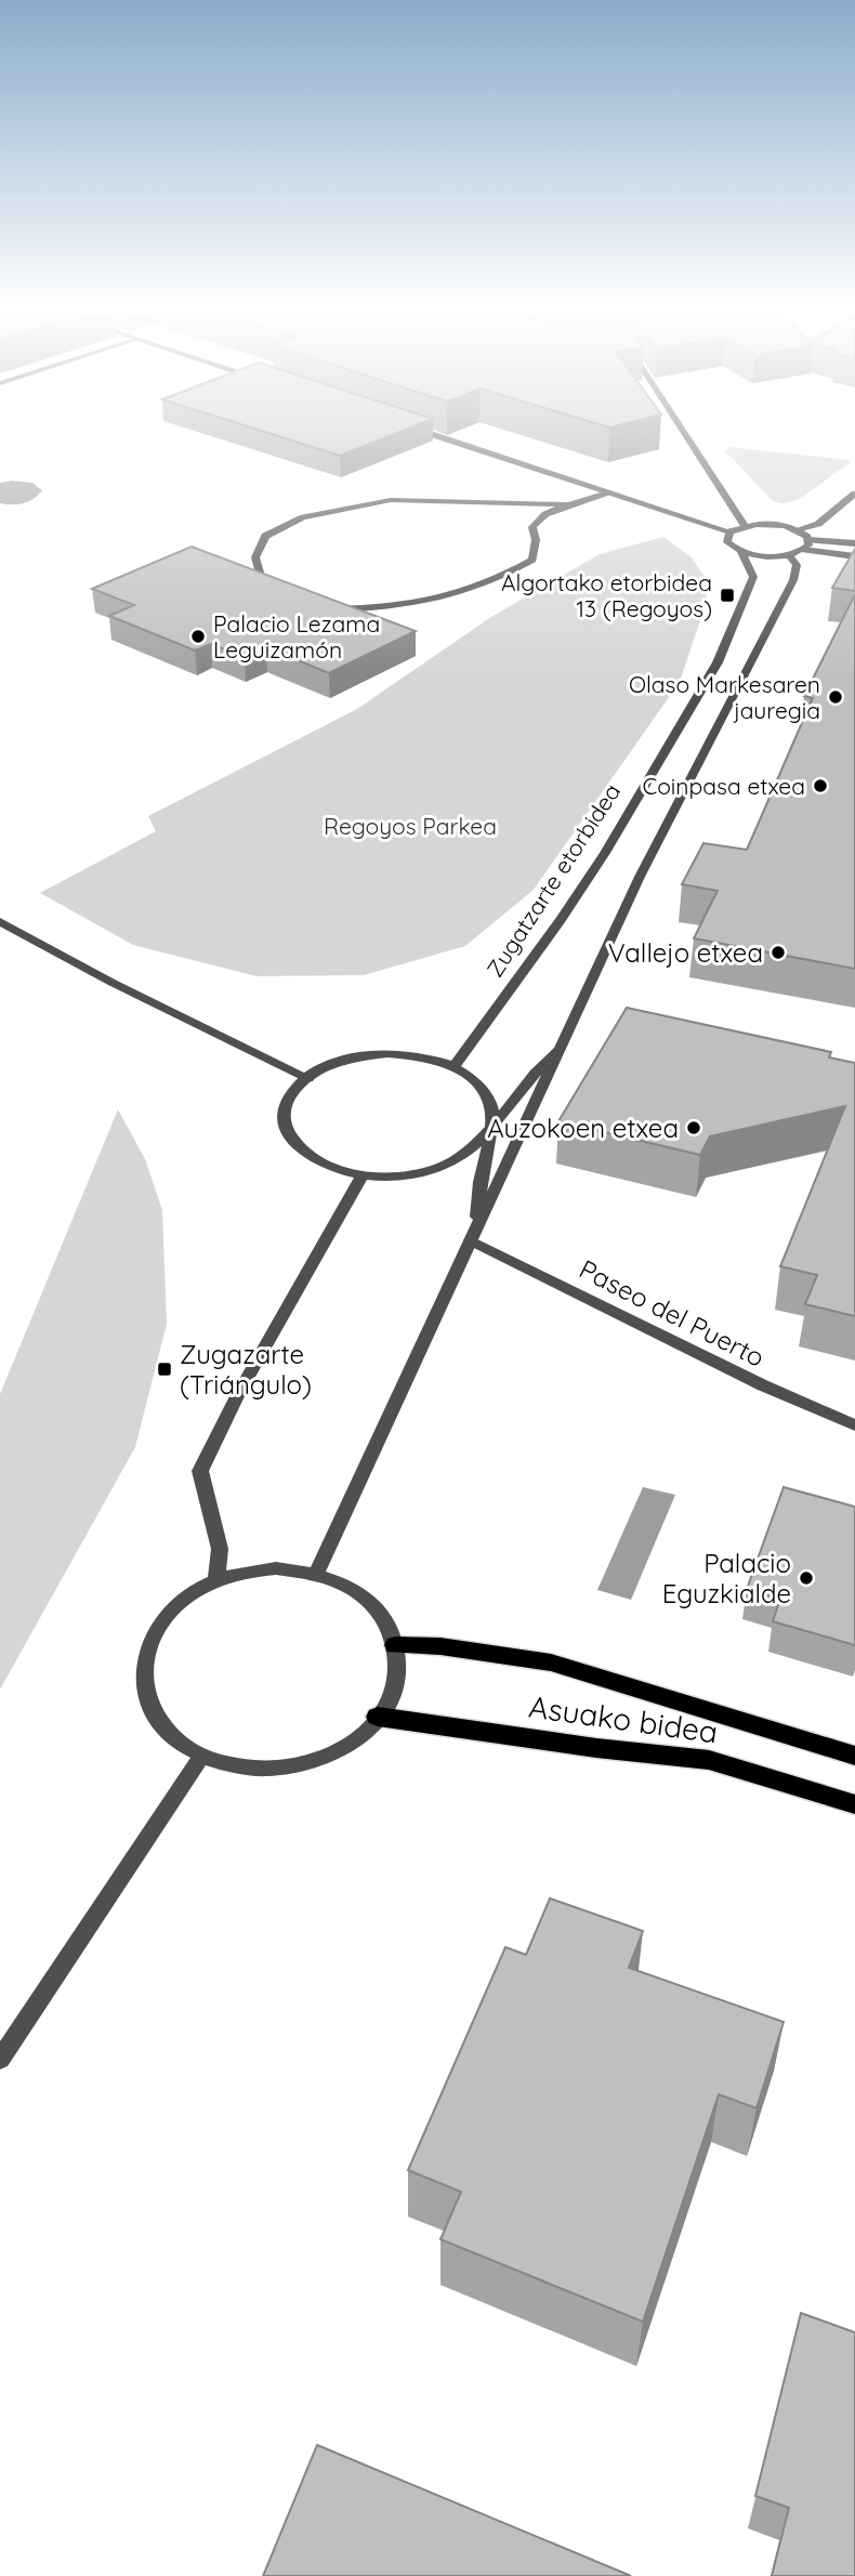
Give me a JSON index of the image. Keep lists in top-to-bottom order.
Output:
{
  "streets": {
    "main road": ["Asuako bidea"],
    "street": ["Zugatzarte etorbidea", "Paseo del Puerto"]
  },
  "parks": ["Regoyos Parkea"],
  "places": {
    "transit": ["Algortako etorbidea 13 (Regoyos)", "Zugazarte (Triángulo)"],
    "other": [
      "Palacio Lezama Leguizamón",
      "Olaso Markesaren jauregia",
      "Coinpasa etxea",
      "Vallejo etxea",
      "Auzokoen etxea",
      "Palacio Eguzkialde"
    ]
  }
}
